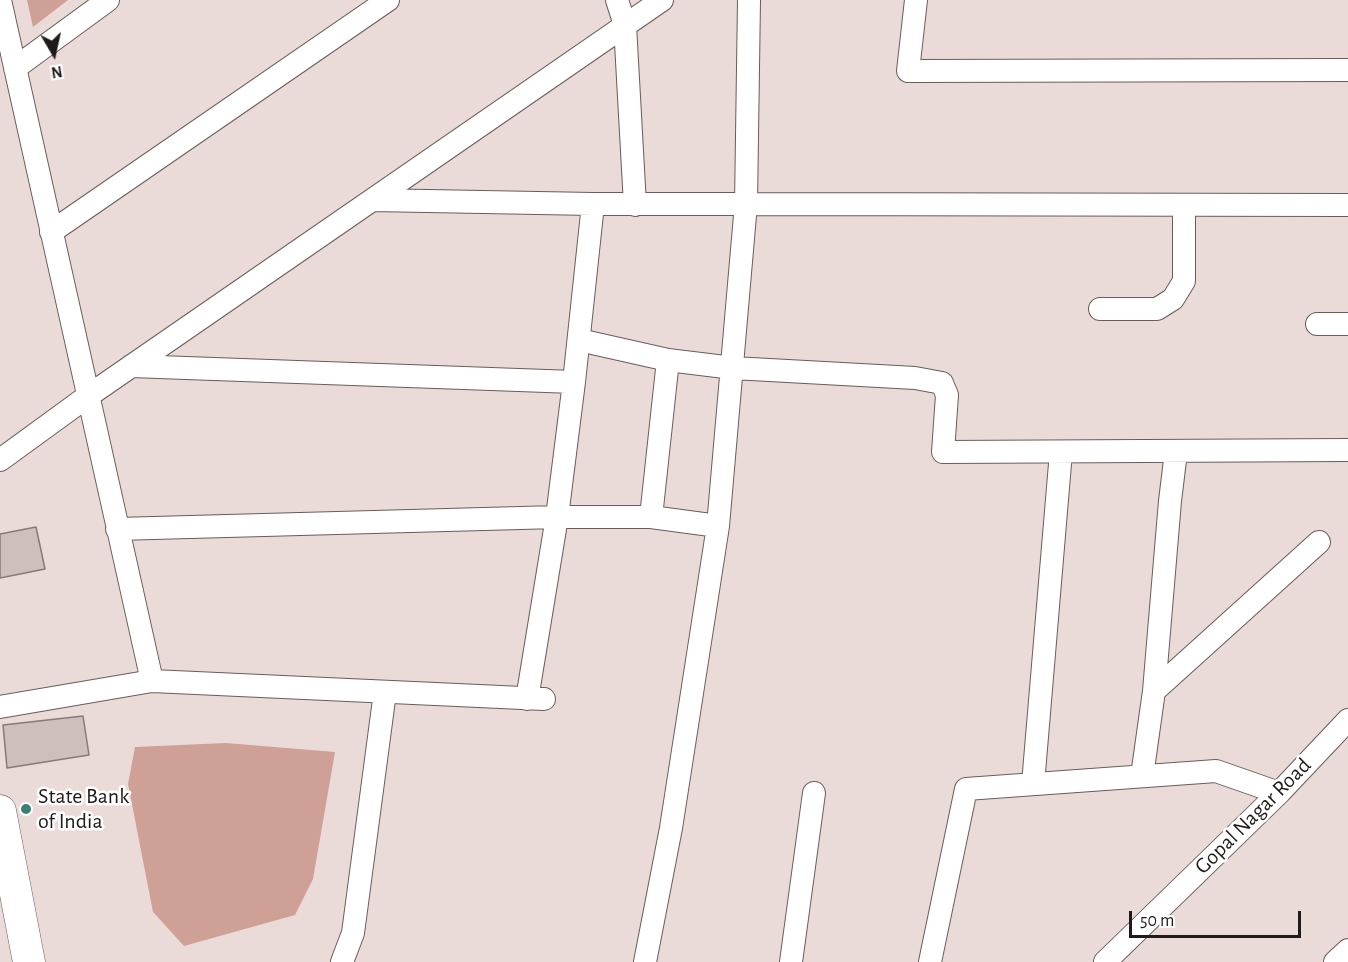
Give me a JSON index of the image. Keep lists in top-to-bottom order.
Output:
{
  "streets": {
    "street": ["Gopal Nagar Road"]
  },
  "places": ["State Bank of India"],
  "scale_bar": "50 m",
  "north": "bottom"
}
